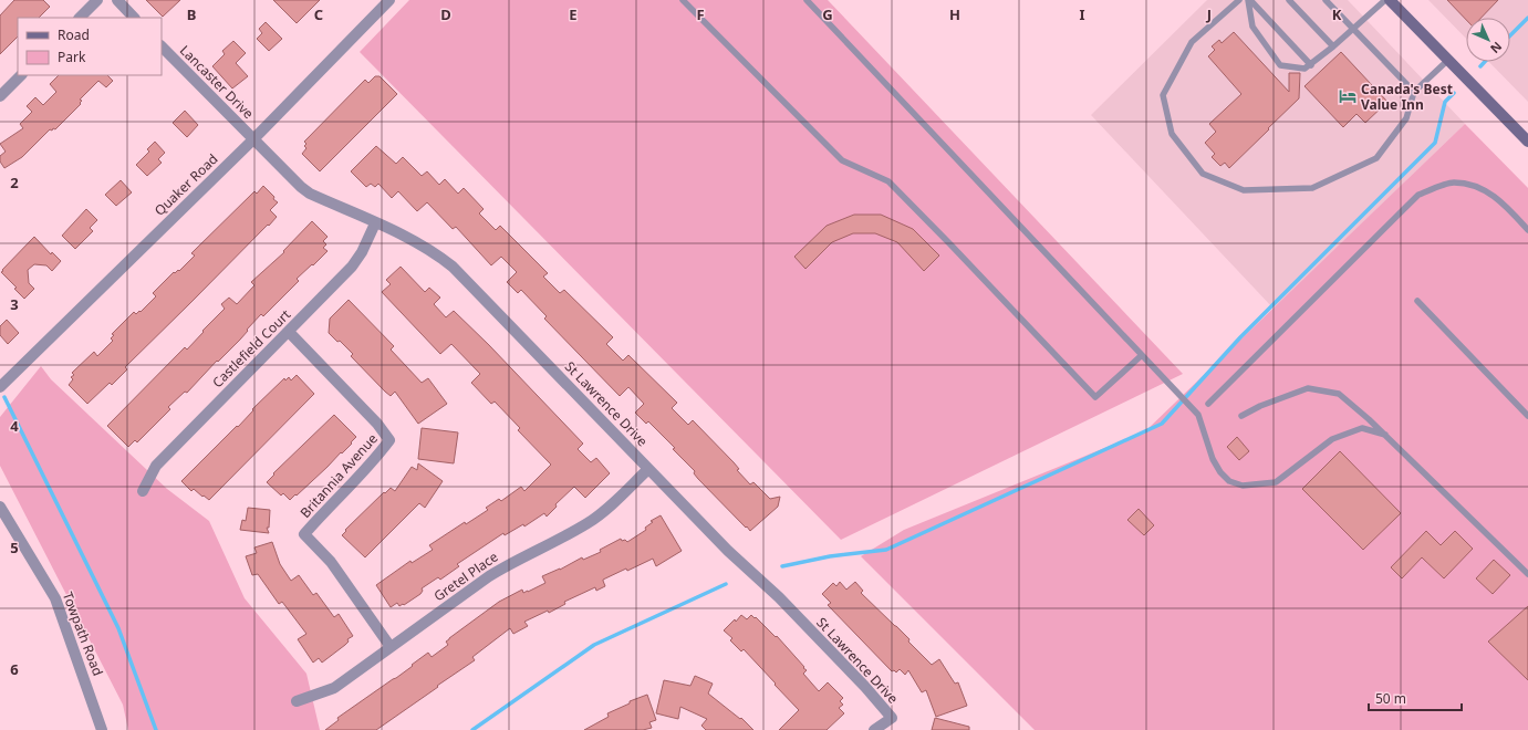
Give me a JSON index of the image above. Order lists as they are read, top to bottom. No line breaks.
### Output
{"streets":{"street":["Lancaster Drive","Quaker Road","Castlefield Court","St Lawrence Drive","Britannia Avenue","Gretel Place","Towpath Road"]},"crossings":[["Lancaster Drive","Quaker Road"],["Lancaster Drive","St Lawrence Drive"],["Quaker Road","St Lawrence Drive"],["Castlefield Court","St Lawrence Drive"],["Castlefield Court","Britannia Avenue"],["St Lawrence Drive","Gretel Place"],["Britannia Avenue","Gretel Place"]],"places":{"hotel":["Canada's Best Value Inn"]},"legend":["Road","Park"],"scale_bar":"50 m","north":"bottom right","grid":{"columns":["B","C","D","E","F","G","H","I","J","K"],"rows":["2","3","4","5","6"]}}
